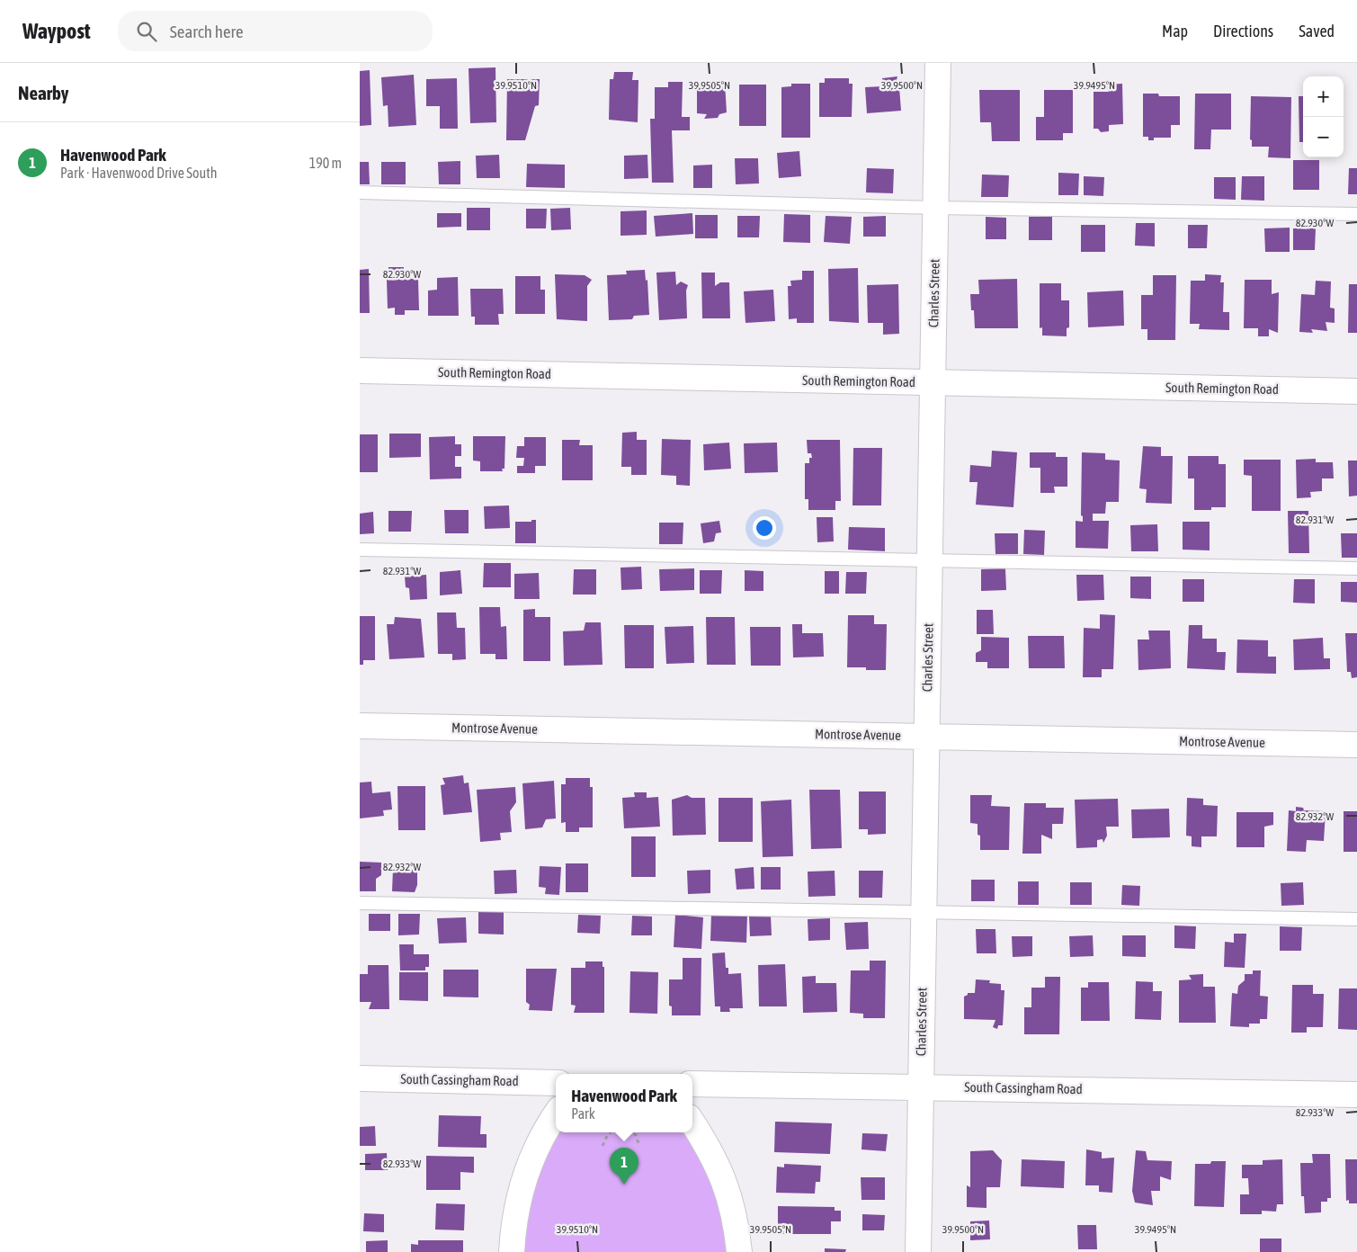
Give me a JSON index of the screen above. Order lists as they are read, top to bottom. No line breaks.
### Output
{"streets":{"street":["Charles Street","South Remington Road","Montrose Avenue","South Cassingham Road"]},"crossings":[["Charles Street","South Remington Road"],["Charles Street","Montrose Avenue"],["Charles Street","South Cassingham Road"]],"page":{"header":"Waypost","search":"Search here","nav":["Map","Directions","Saved"],"heading":"Nearby","map_buttons":["+","−"],"list":[{"mark":"1","name":"Havenwood Park","note":"Park · Havenwood Drive South","value":"190 m"}],"popup":["Havenwood Park","Park"],"pins":"1"},"coordinates":["39.9510°N","39.9505°N","39.9500°N","39.9495°N","82.930°W","82.931°W","82.932°W","82.933°W"]}
